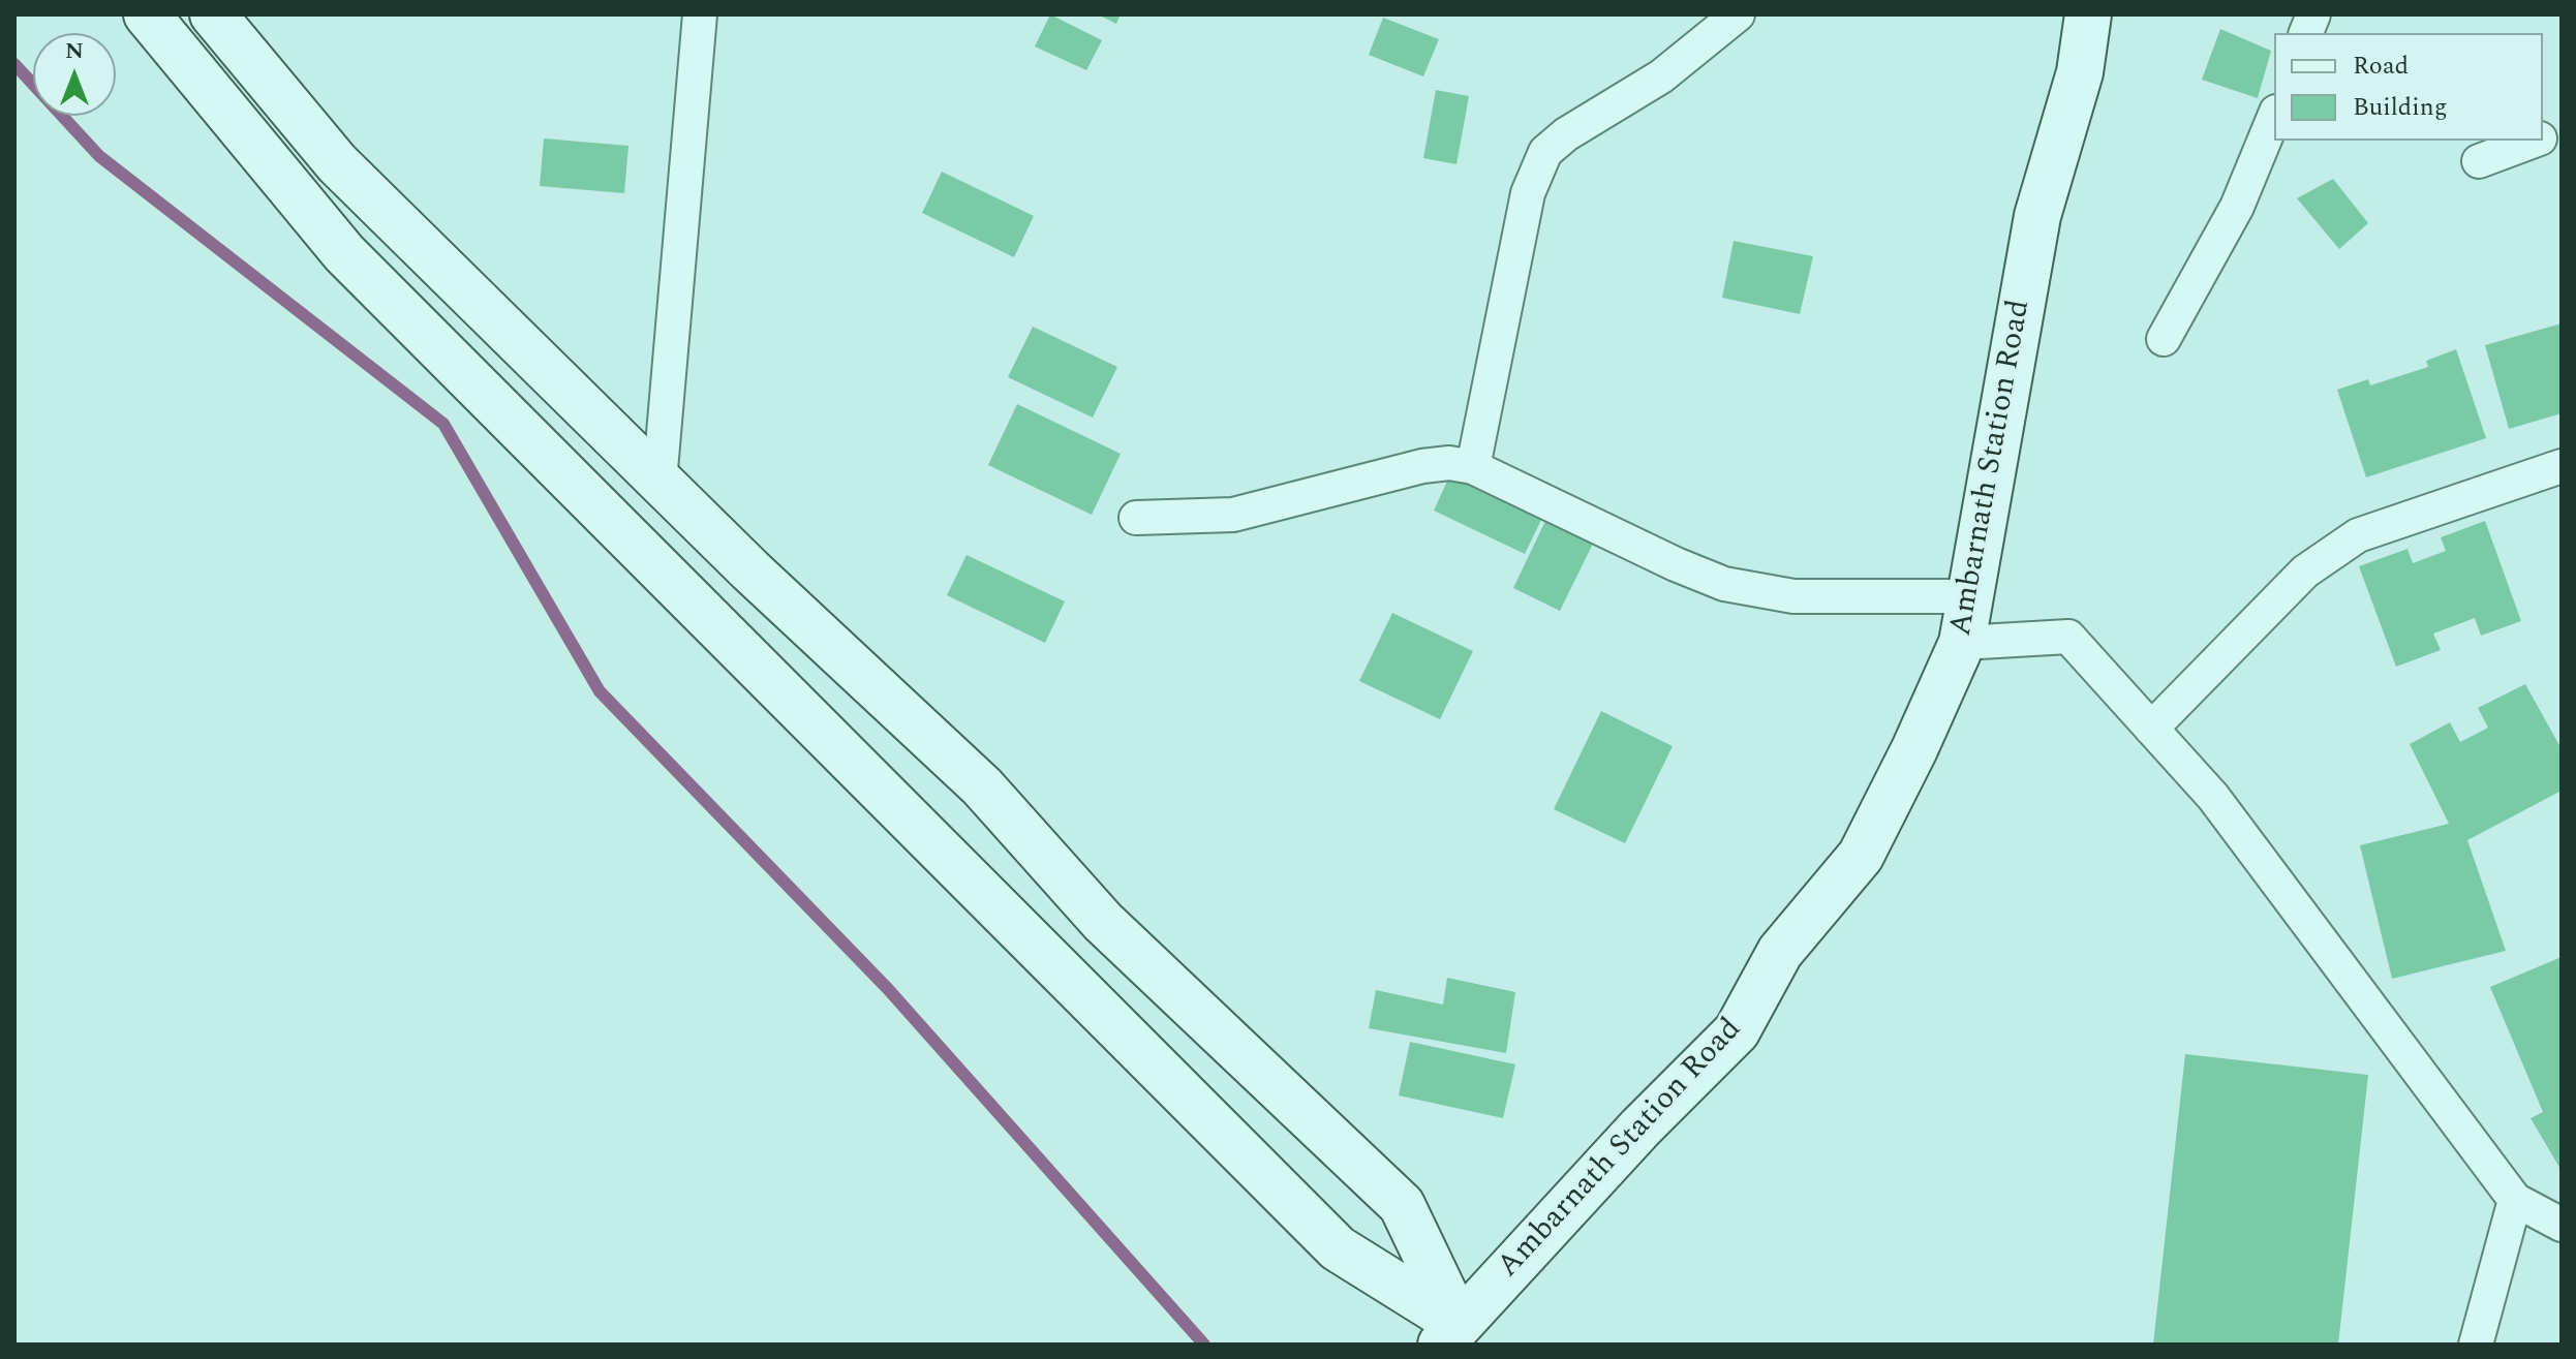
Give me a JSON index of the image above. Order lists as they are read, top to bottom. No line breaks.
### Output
{"streets":{"main road":["Ambarnath Station Road"]},"legend":["Road","Building"],"north":"top"}
